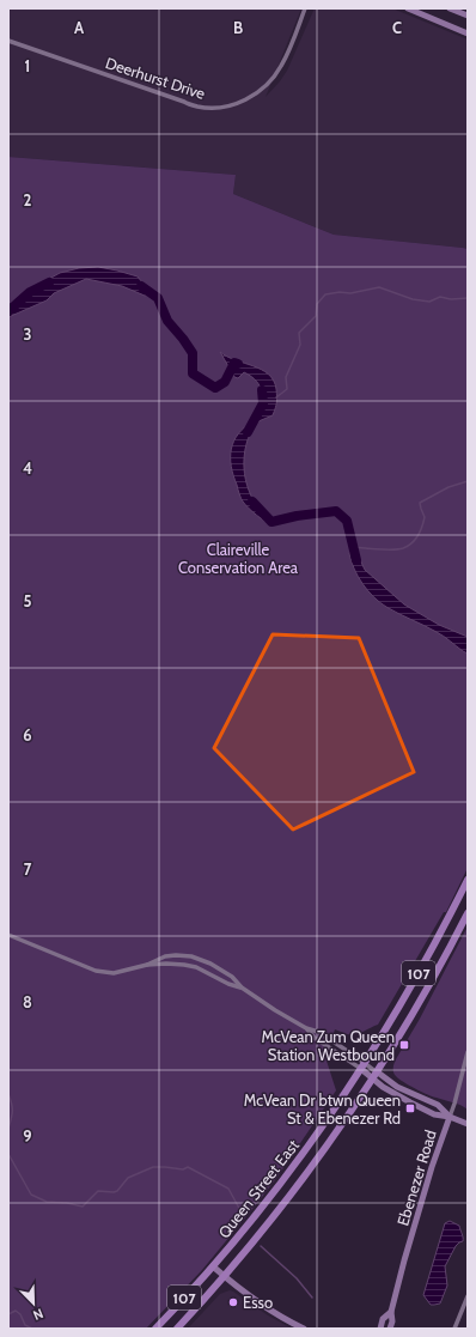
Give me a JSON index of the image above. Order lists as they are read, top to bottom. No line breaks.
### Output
{"streets":{"main road":["107","Ebenezer Road","Queen Street East"],"street":["Deerhurst Drive"]},"parks":["Claireville Conservation Area"],"places":{"transit":["McVean Zum Queen Station Westbound","McVean Dr btwn Queen St & Ebenezer Rd"],"other":["Esso"]},"north":"bottom right","grid":{"columns":["A","B","C"],"rows":["1","2","3","4","5","6","7","8","9"]}}
